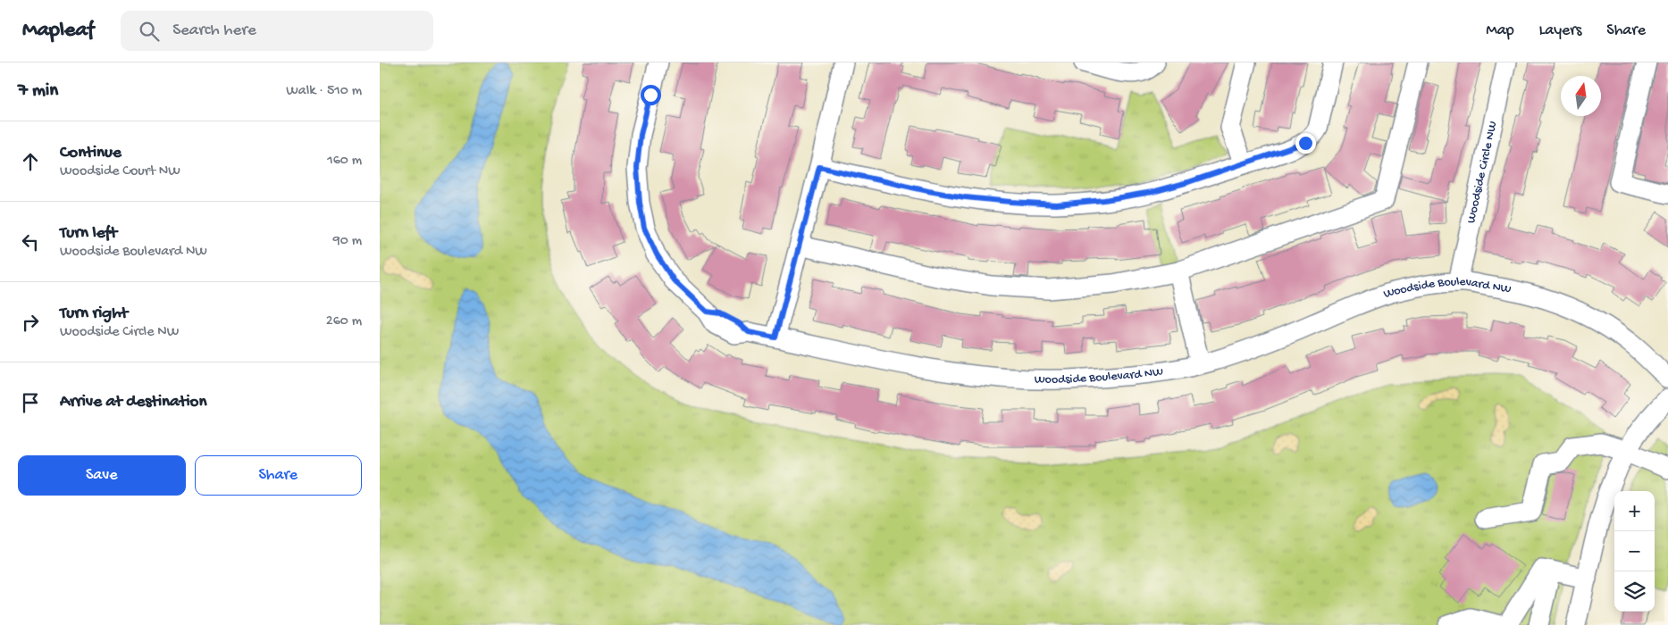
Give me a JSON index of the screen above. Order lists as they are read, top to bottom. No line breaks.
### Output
{"streets":{"street":["Woodside Circle NW","Woodside Boulevard NW"]},"crossings":[["Woodside Circle NW","Woodside Boulevard NW"]],"north":"top","page":{"header":"Mapleaf","search":"Search here","nav":["Map","Layers","Share"],"heading":["7 min","Walk · 510 m"],"list":[["Continue","Woodside Court NW","160 m"],["Turn left","Woodside Boulevard NW","90 m"],["Turn right","Woodside Circle NW","260 m"],"Arrive at destination"],"buttons":["Save","Share"],"map_buttons":["+","−"]}}
